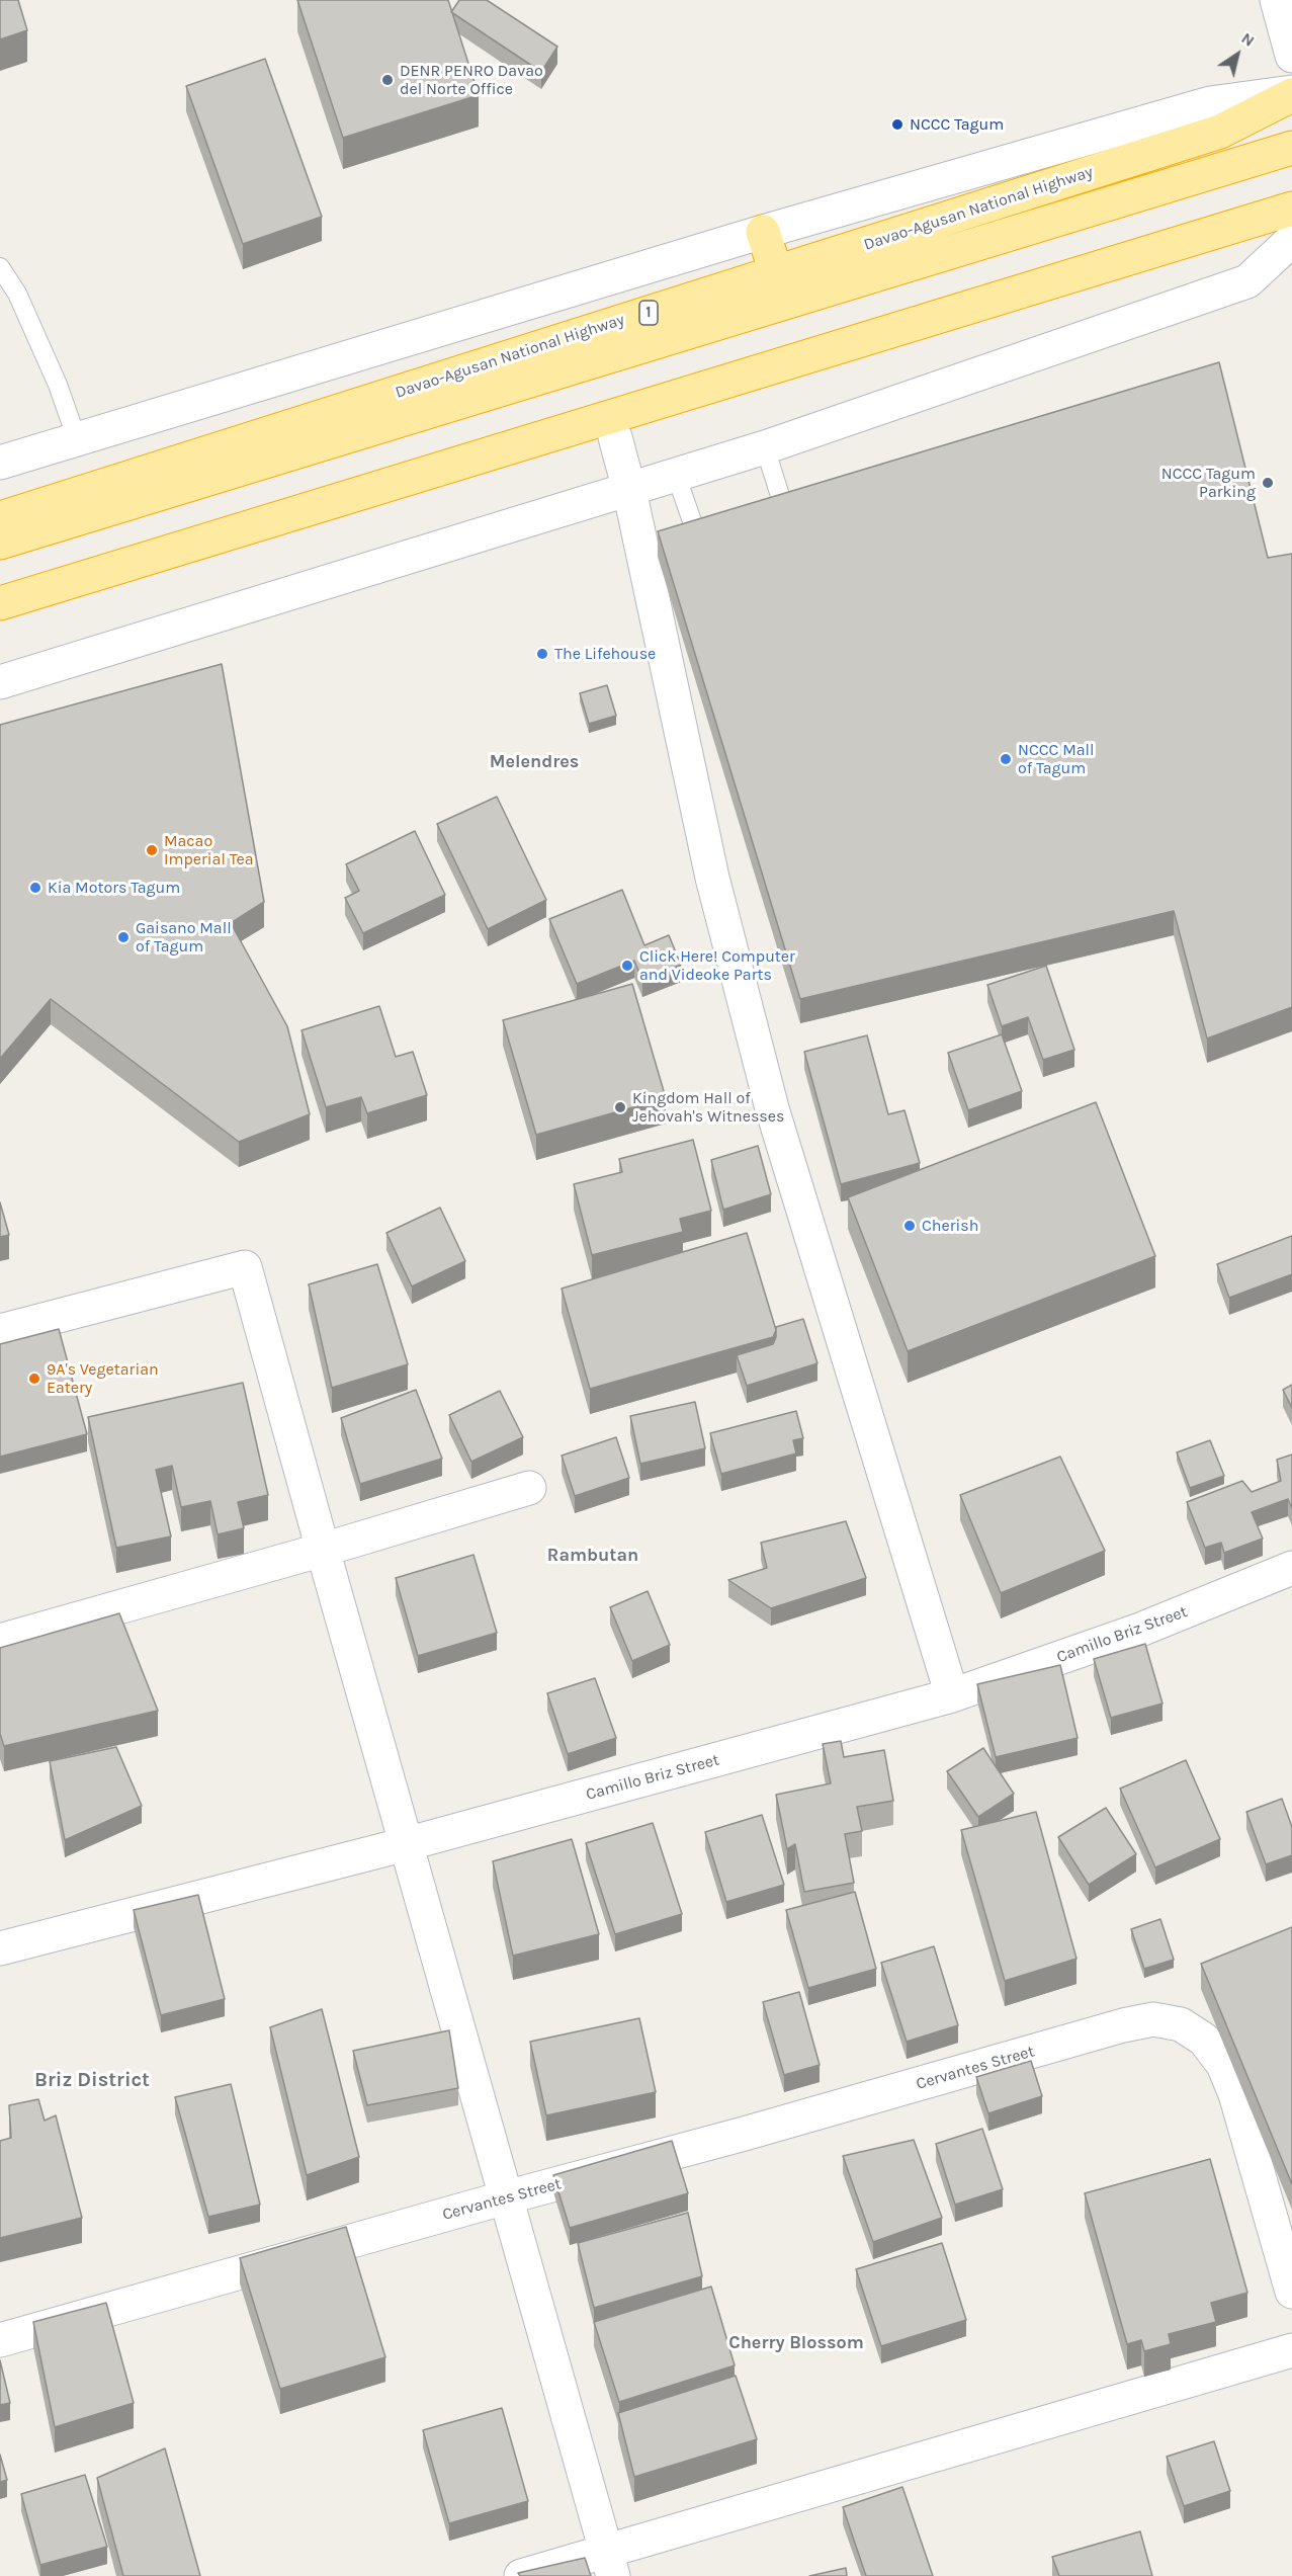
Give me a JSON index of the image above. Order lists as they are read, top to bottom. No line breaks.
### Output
{"streets":{"highway":["Davao-Agusan National Highway","1"],"street":["Camillo Briz Street","Cervantes Street"]},"districts":["Melendres","Rambutan","Briz District","Cherry Blossom"],"places":["DENR PENRO Davao del Norte Office","NCCC Tagum","NCCC Tagum Parking","The Lifehouse","NCCC Mall of Tagum","Macao Imperial Tea","Kia Motors Tagum","Gaisano Mall of Tagum","Click Here! Computer and Videoke Parts","Kingdom Hall of Jehovah's Witnesses","Cherish","9A's Vegetarian Eatery"],"north":"top right"}
